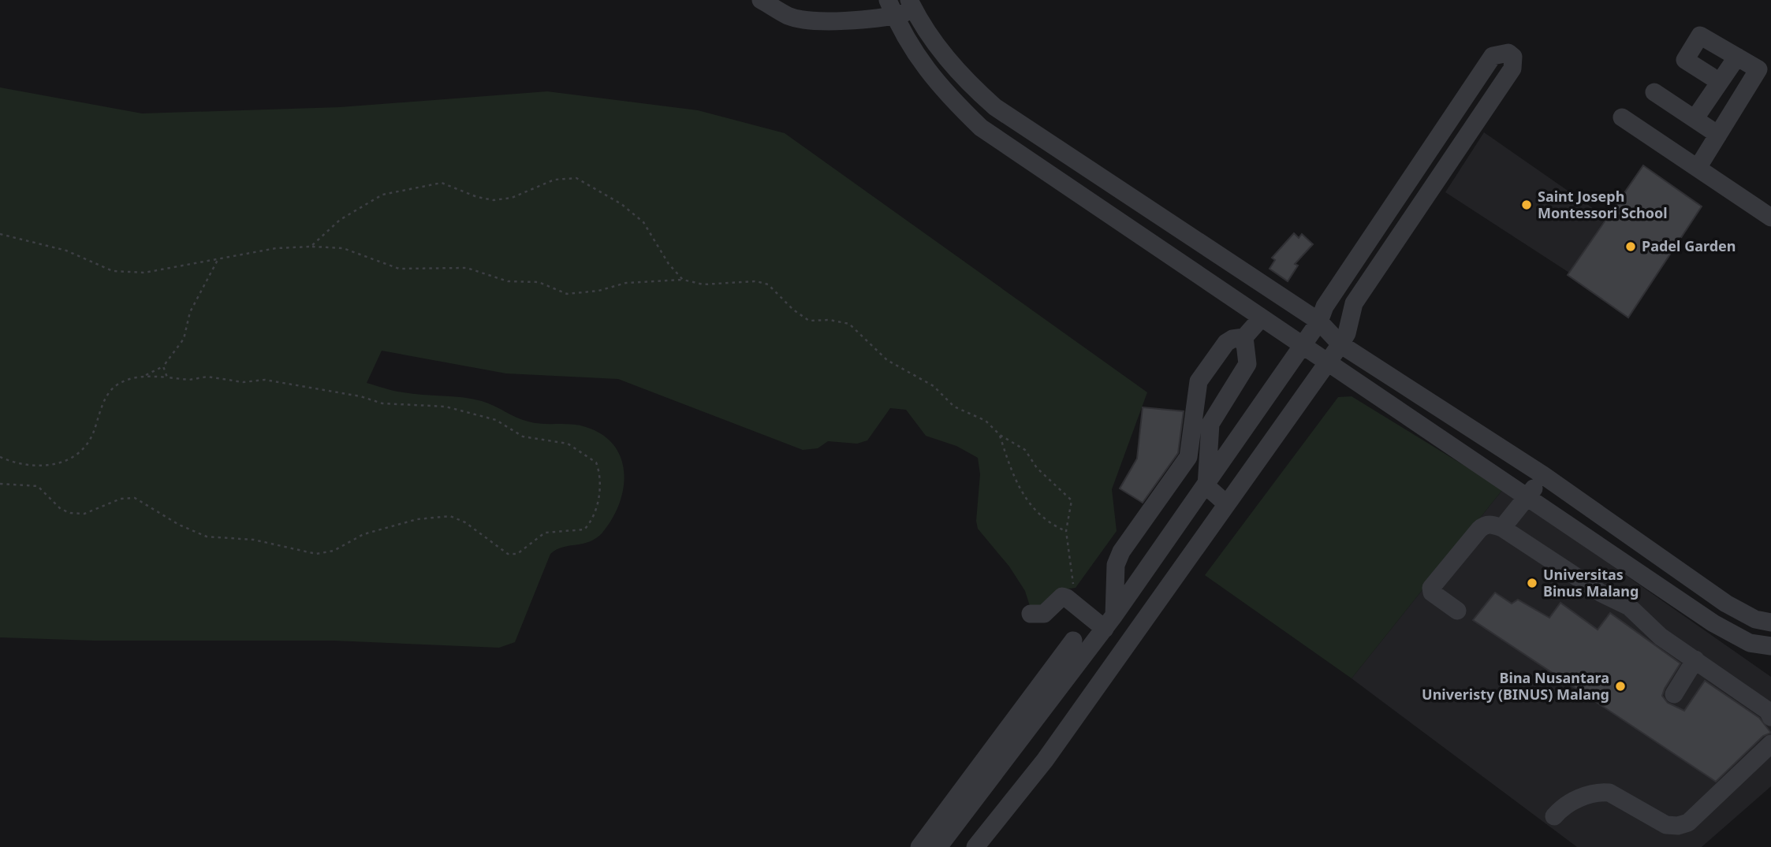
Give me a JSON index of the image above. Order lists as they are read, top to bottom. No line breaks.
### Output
{"places":["Saint Joseph Montessori School","Padel Garden","Universitas Binus Malang","Bina Nusantara Univeristy (BINUS) Malang"]}
